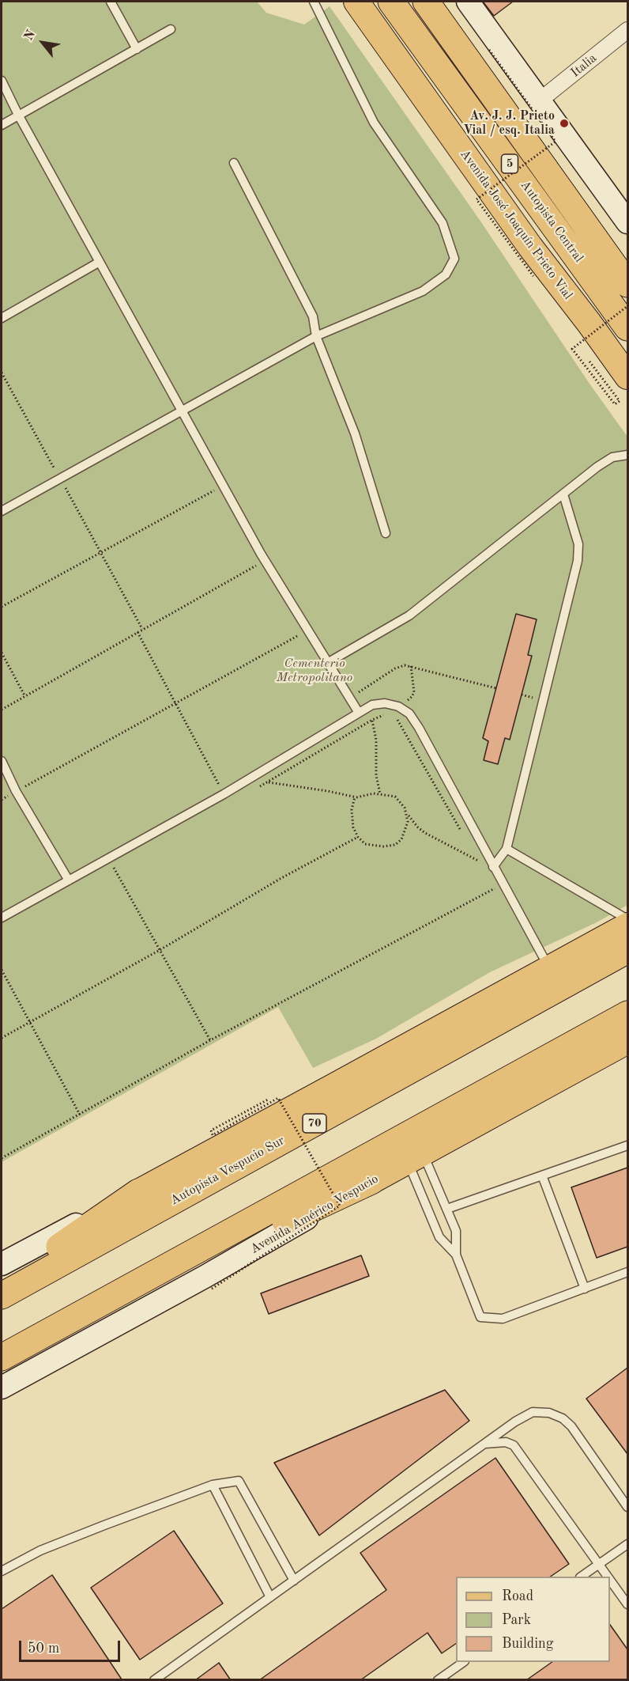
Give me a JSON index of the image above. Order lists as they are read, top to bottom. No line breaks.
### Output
{"streets":{"highway":["5","Autopista Central","70","Autopista Vespucio Sur"],"main road":["Avenida José Joaquín Prieto Vial","Avenida Américo Vespucio"],"street":["Italia"]},"parks":["Cementerio Metropolitano"],"places":["Av. J. J. Prieto Vial / esq. Italia"],"legend":["Road","Park","Building"],"scale_bar":"50 m","north":"top left"}
